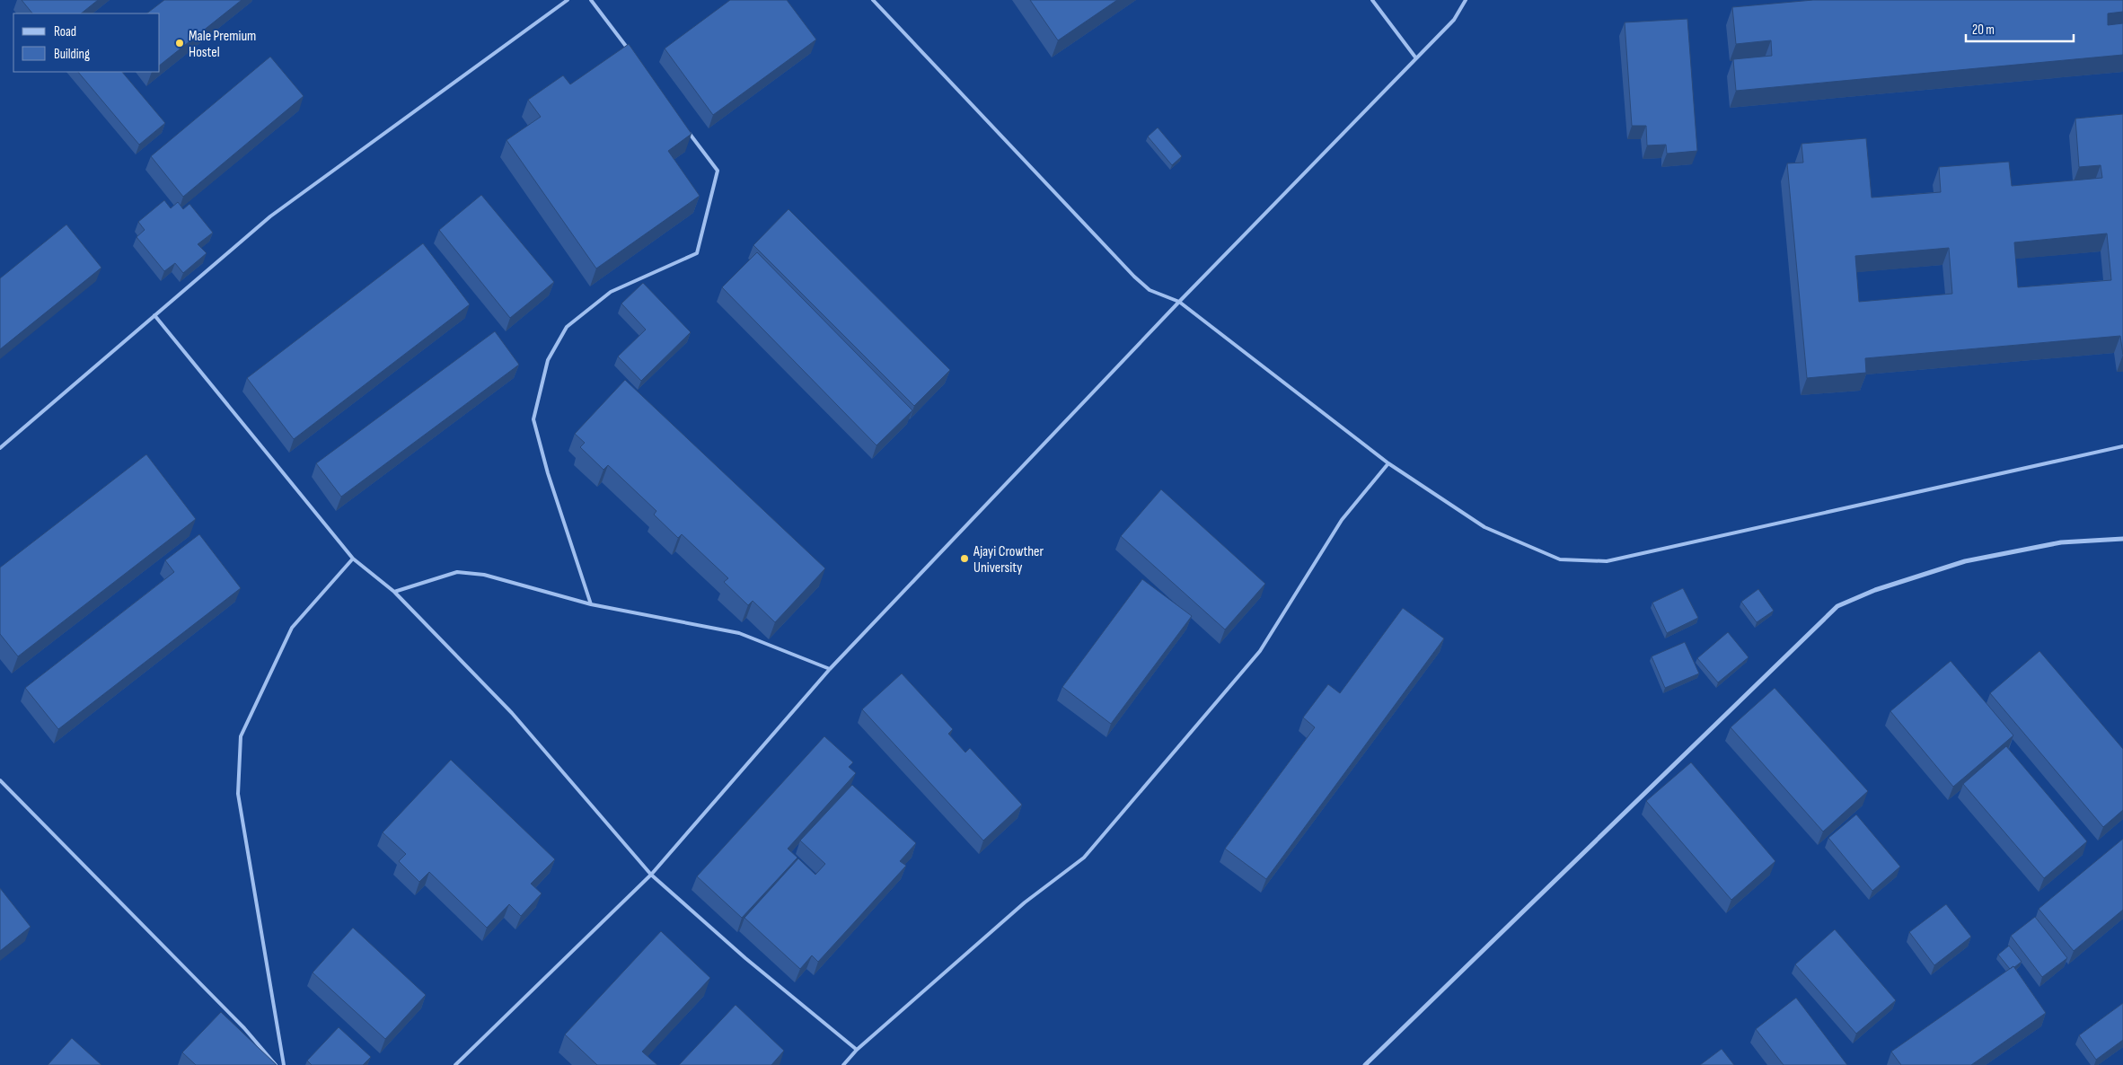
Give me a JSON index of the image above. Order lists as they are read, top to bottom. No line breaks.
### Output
{"places":["Male Premium Hostel","Ajayi Crowther University"],"legend":["Road","Building"],"scale_bar":"20 m"}
